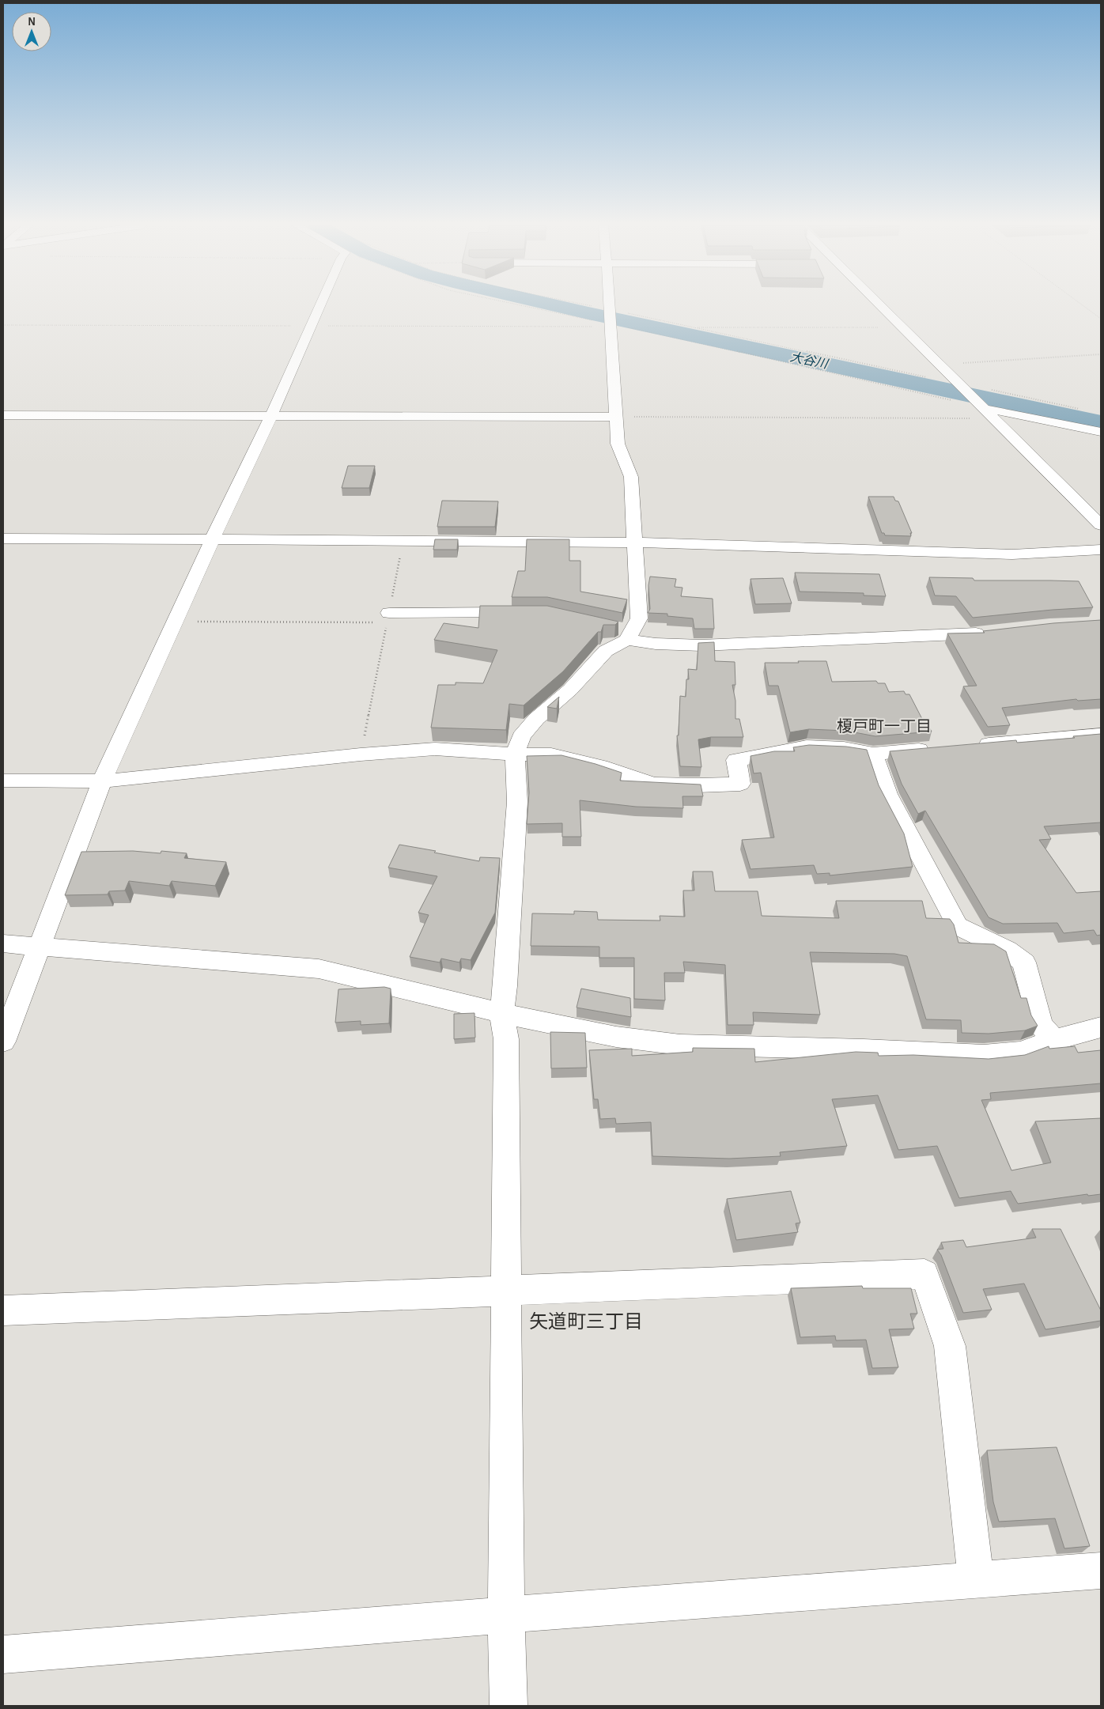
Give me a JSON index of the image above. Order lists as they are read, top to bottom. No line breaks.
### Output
{"districts":["榎戸町一丁目","矢道町三丁目"],"water":["大谷川"],"north":"top"}
